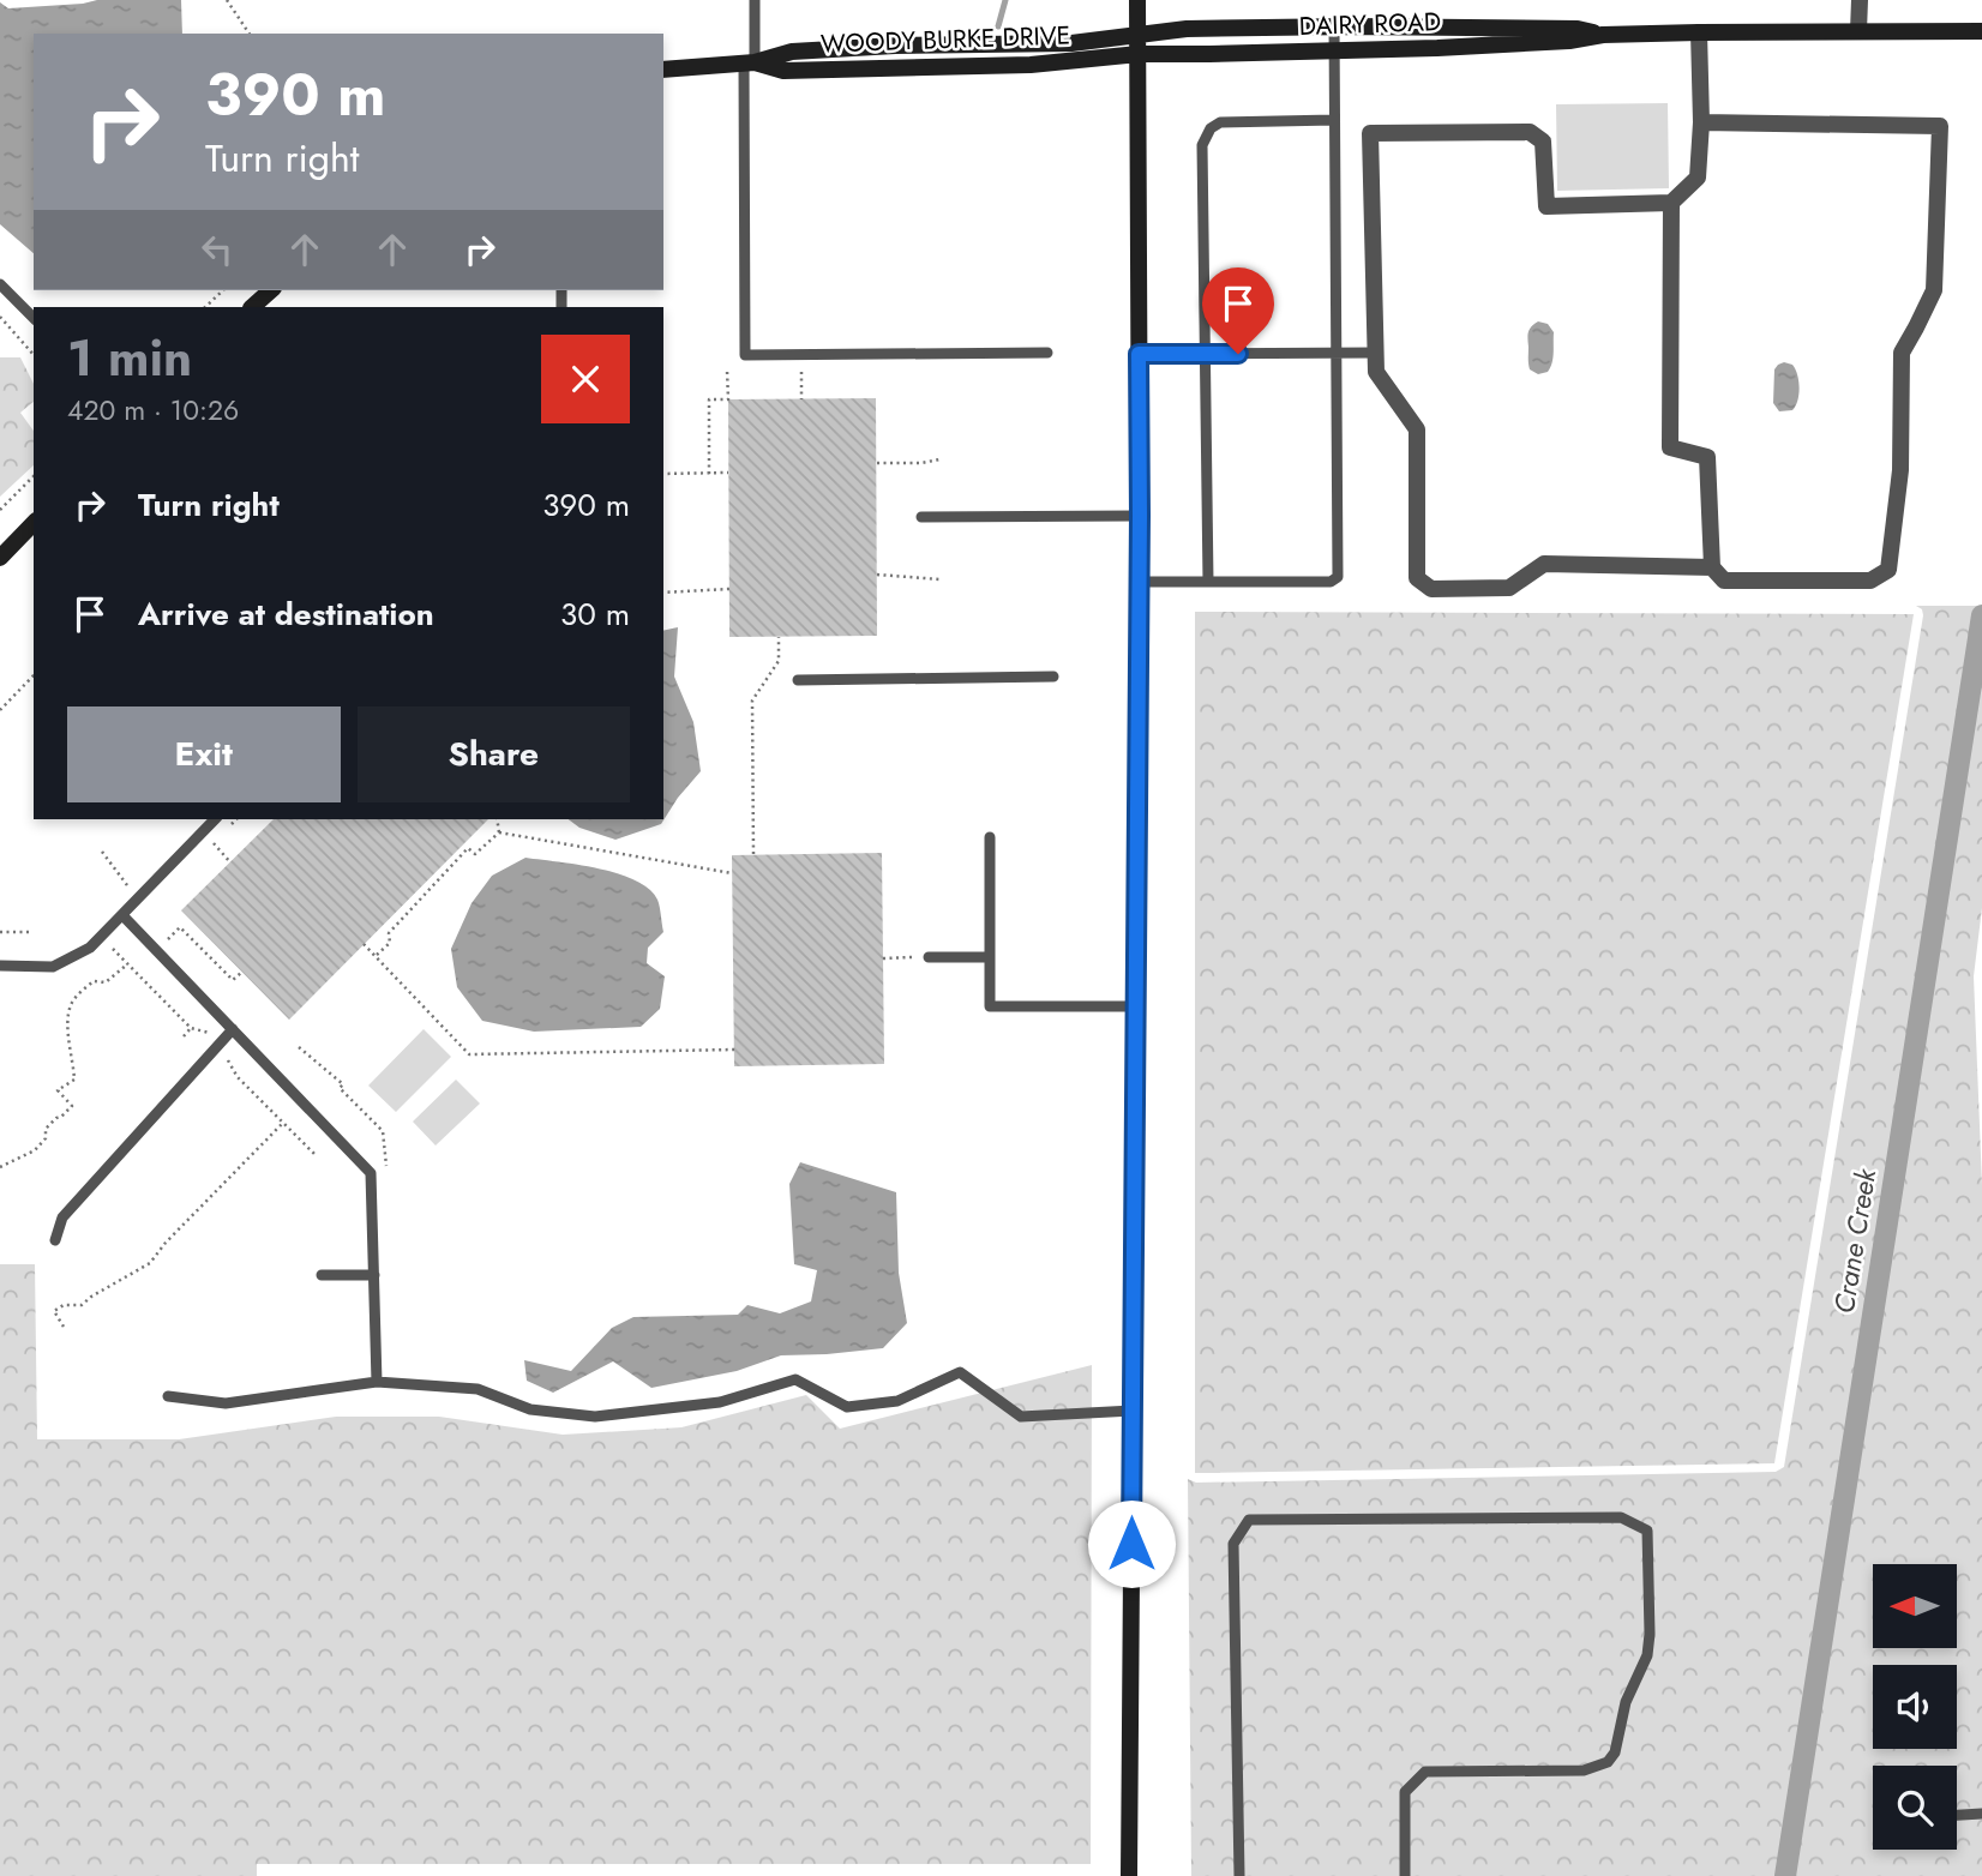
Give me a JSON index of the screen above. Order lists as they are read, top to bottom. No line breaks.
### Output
{"streets":{"street":["DAIRY ROAD","WOODY BURKE DRIVE"]},"crossings":[["DAIRY ROAD","WOODY BURKE DRIVE"]],"water":["Crane Creek"],"north":"left","page":{"turn":["390 m","Turn right"],"heading":["1 min","420 m · 10:26"],"list":[{"name":"Turn right","value":"390 m"},{"name":"Arrive at destination","value":"30 m"}],"buttons":["Exit","Share"]}}
